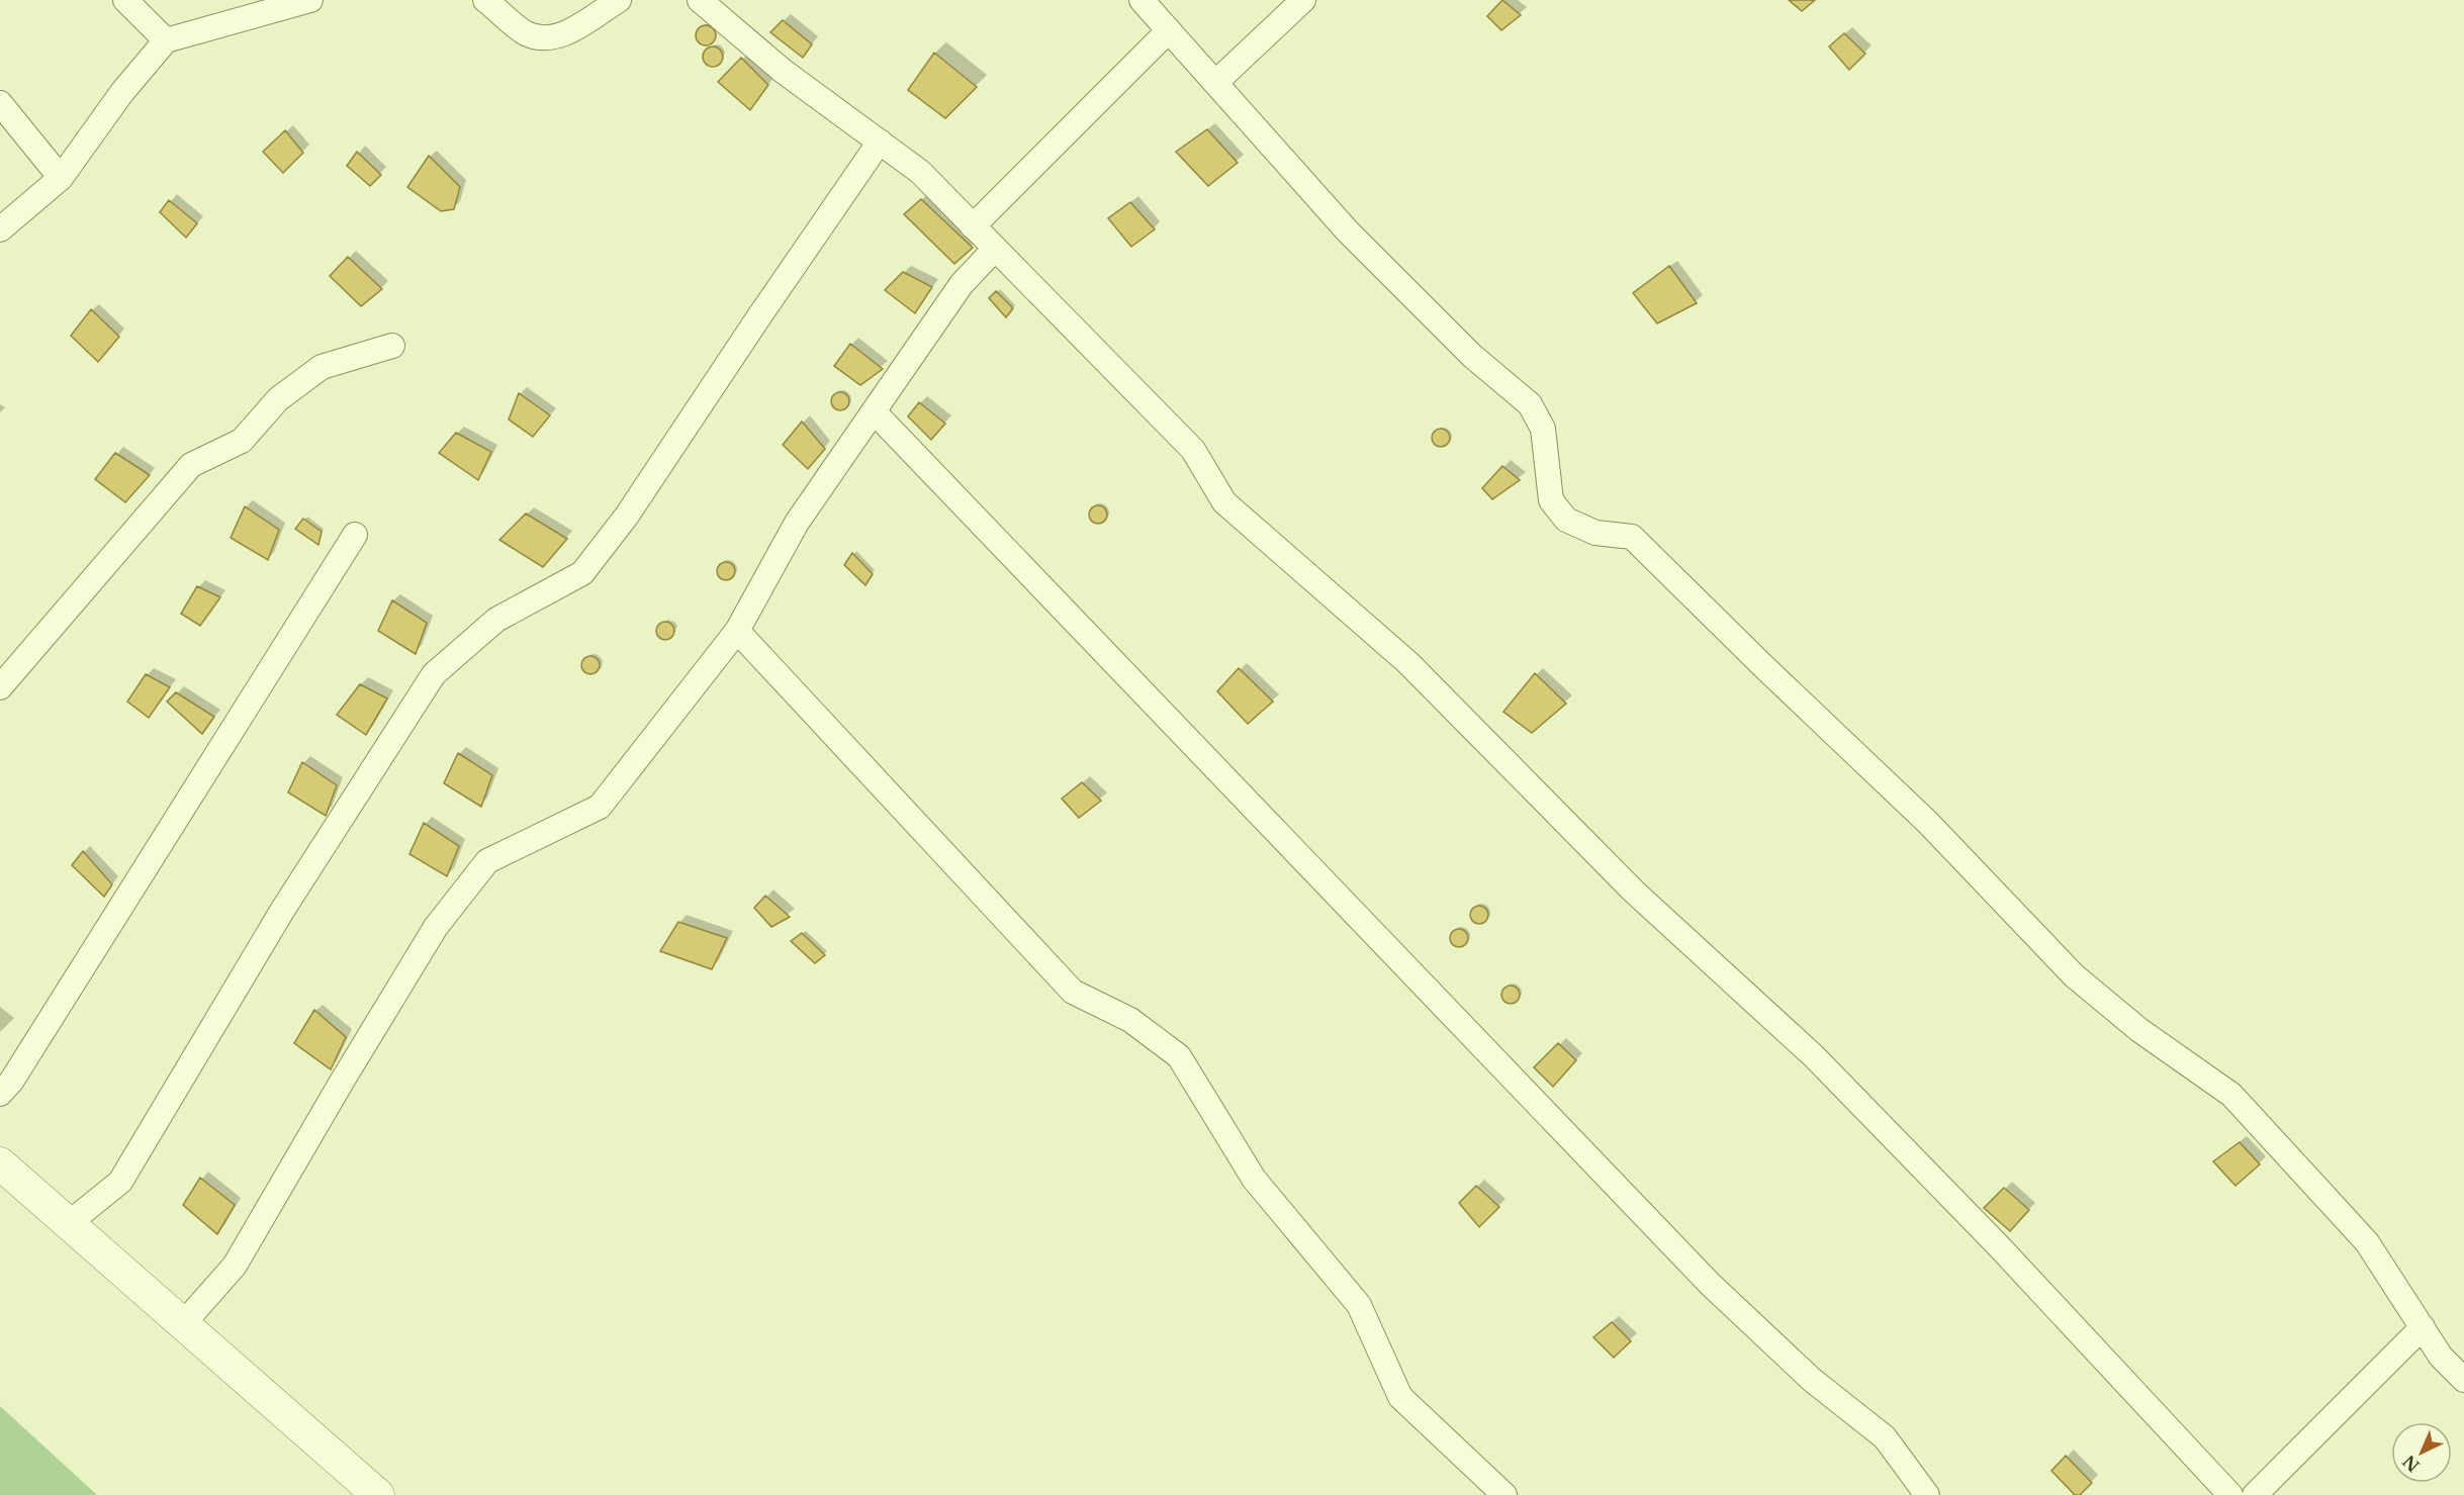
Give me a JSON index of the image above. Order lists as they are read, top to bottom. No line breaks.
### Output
{"north":"bottom left"}
